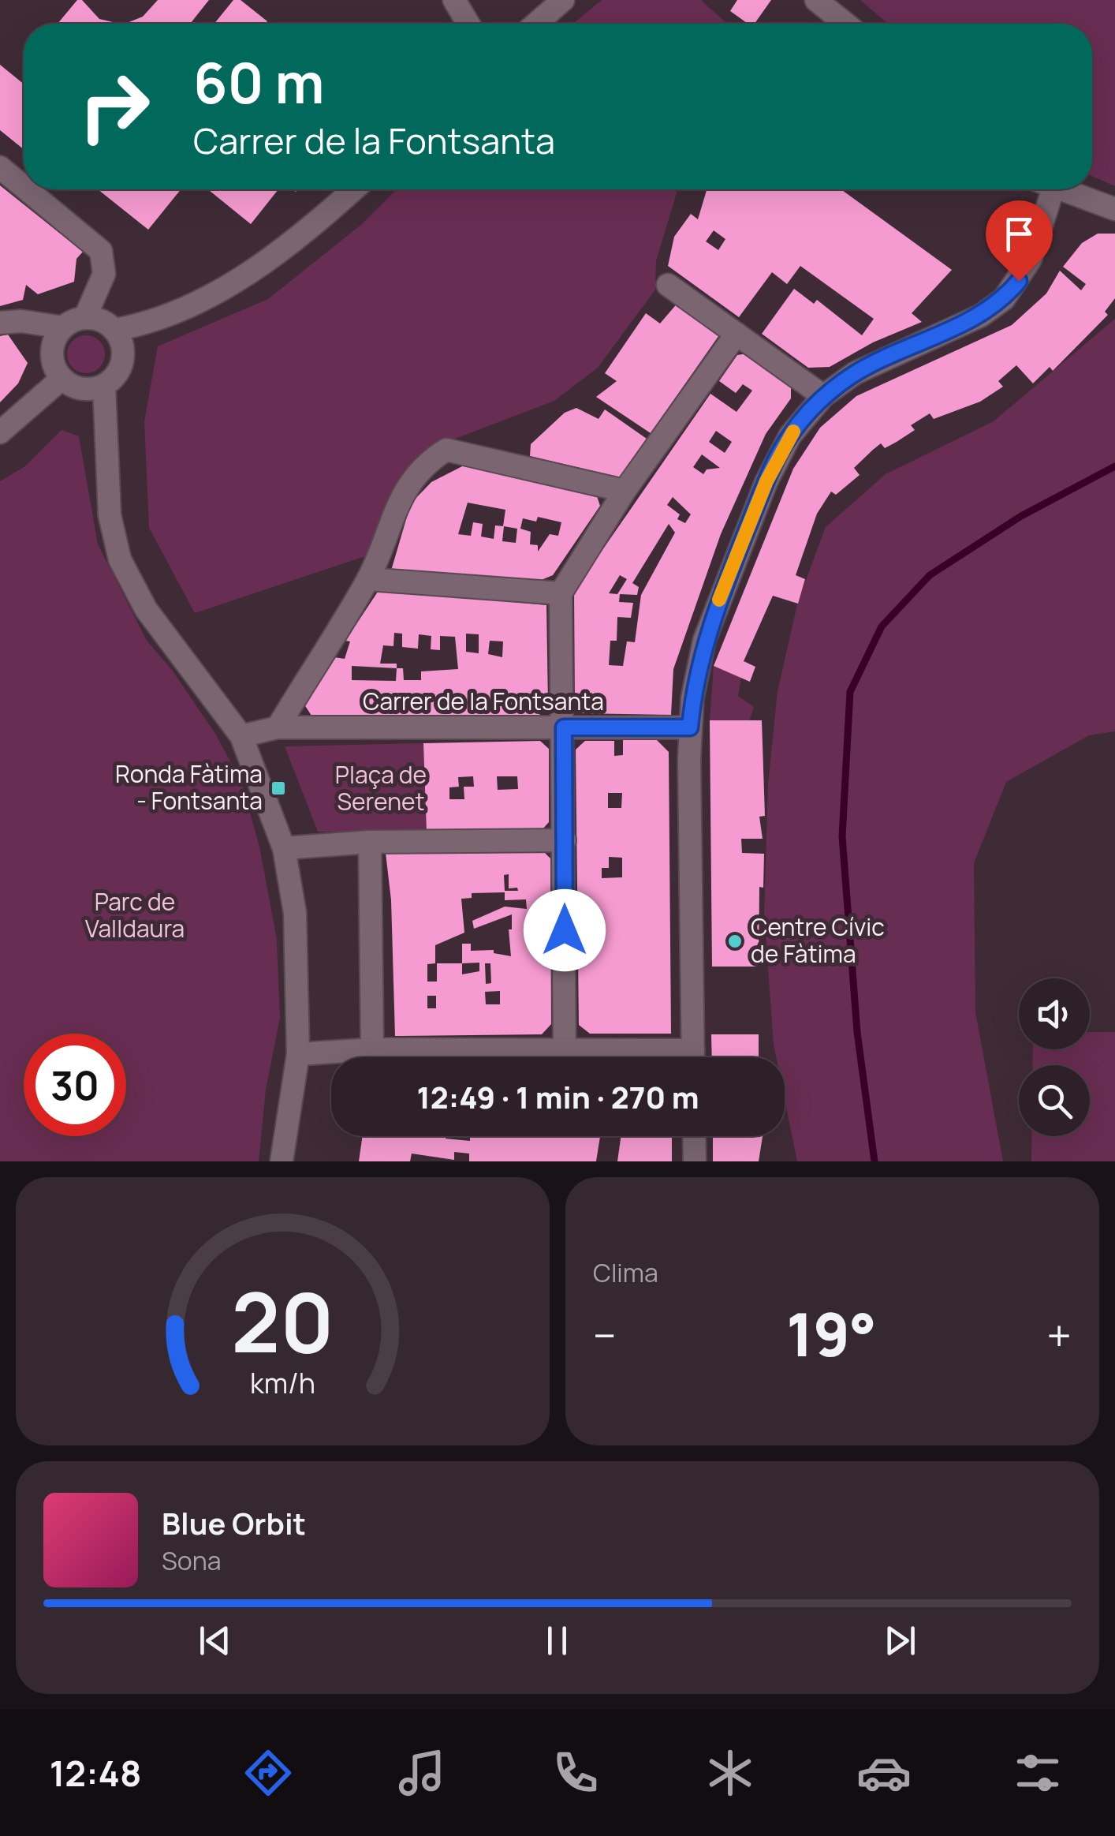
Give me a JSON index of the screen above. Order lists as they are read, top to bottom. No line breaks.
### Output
{"streets":{"street":["Carrer de la Fontsanta"]},"parks":["Plaça de Serenet","Parc de Valldaura"],"places":{"transit":["Ronda Fàtima - Fontsanta"],"other":["Centre Cívic de Fàtima"]},"page":{"turn":["60 m","Carrer de la Fontsanta"],"limit":"30","trip":"12:49 · 1 min · 270 m","tile":"Clima","heat":["−","19°","+"],"song":["Blue Orbit","Sona"],"tabs":"12:48","gauge":["20","km/h"]}}
